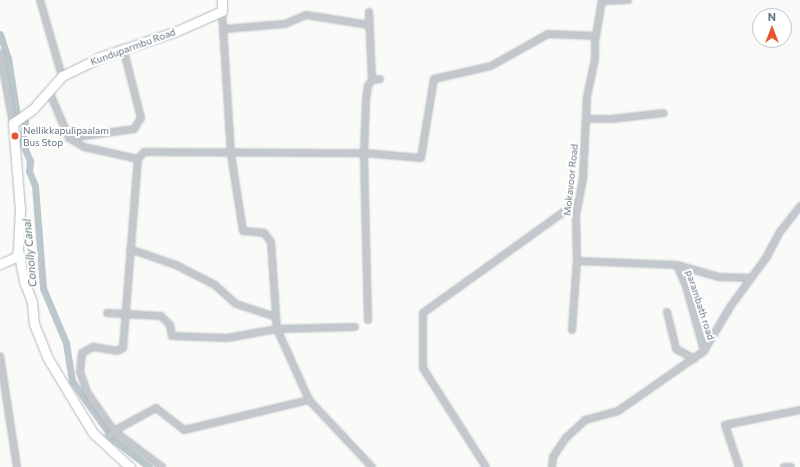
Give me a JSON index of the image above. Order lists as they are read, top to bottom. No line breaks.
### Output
{"streets":{"main road":["Kunduparmbu Road"],"street":["Mokavoor Road","parambath road"]},"water":["Conolly Canal"],"places":["Nellikkapulipaalam Bus Stop"],"north":"top"}
